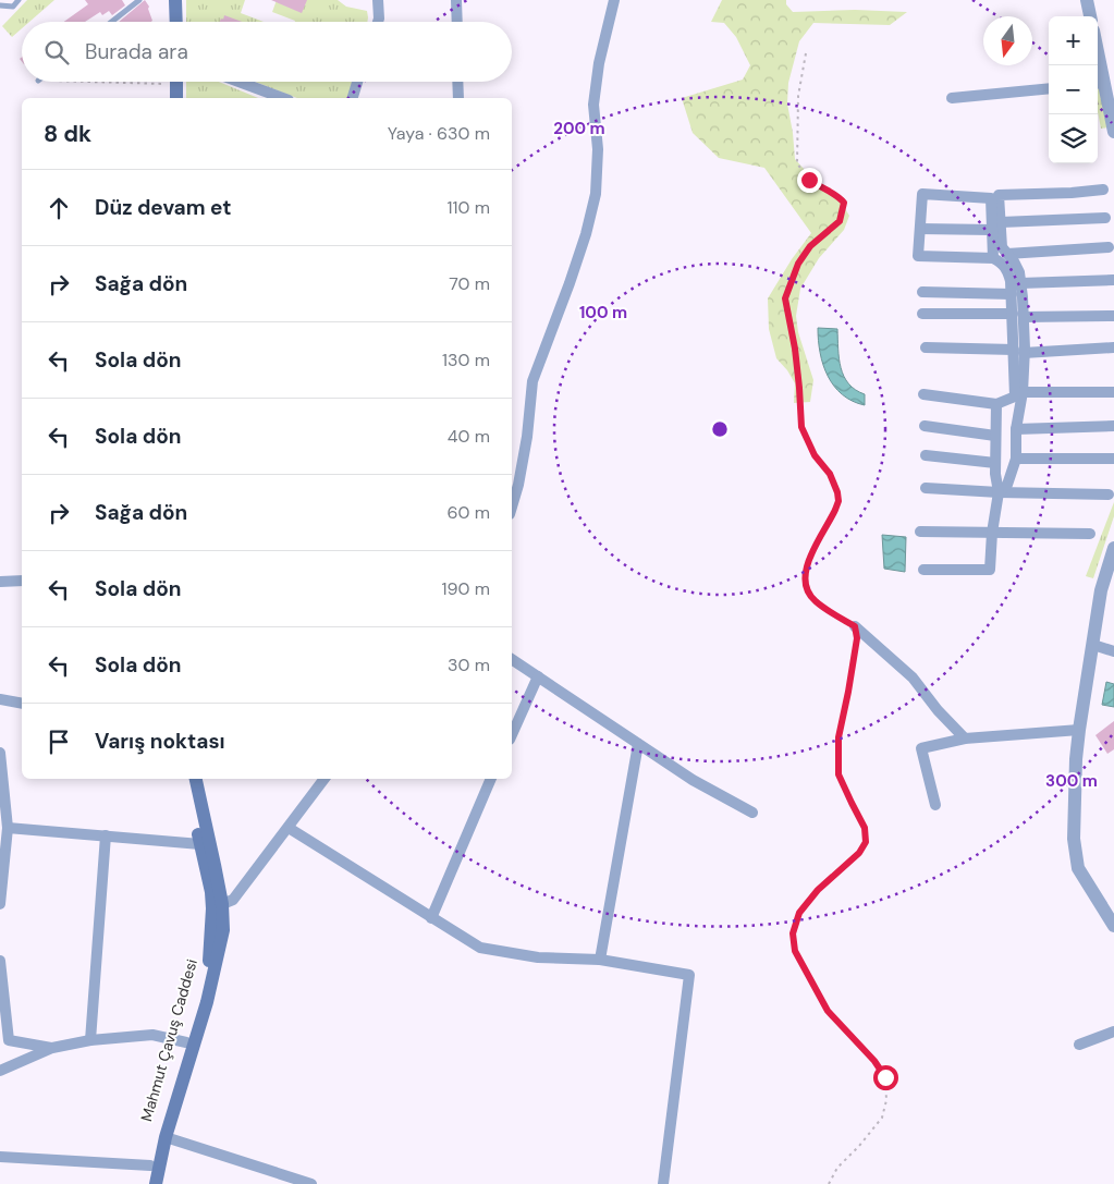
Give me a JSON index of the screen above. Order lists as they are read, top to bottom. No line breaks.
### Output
{"streets":{"main road":["Mahmut Çavuş Caddesi"]},"north":"bottom","page":{"map_buttons":["+","−"],"search":"Burada ara","heading":["8 dk","Yaya · 630 m"],"list":[["Düz devam et","110 m"],["Sağa dön","70 m"],["Sola dön","130 m"],["Sola dön","40 m"],["Sağa dön","60 m"],["Sola dön","190 m"],["Sola dön","30 m"],"Varış noktası"]},"rings":["200 m","100 m","300 m"]}
